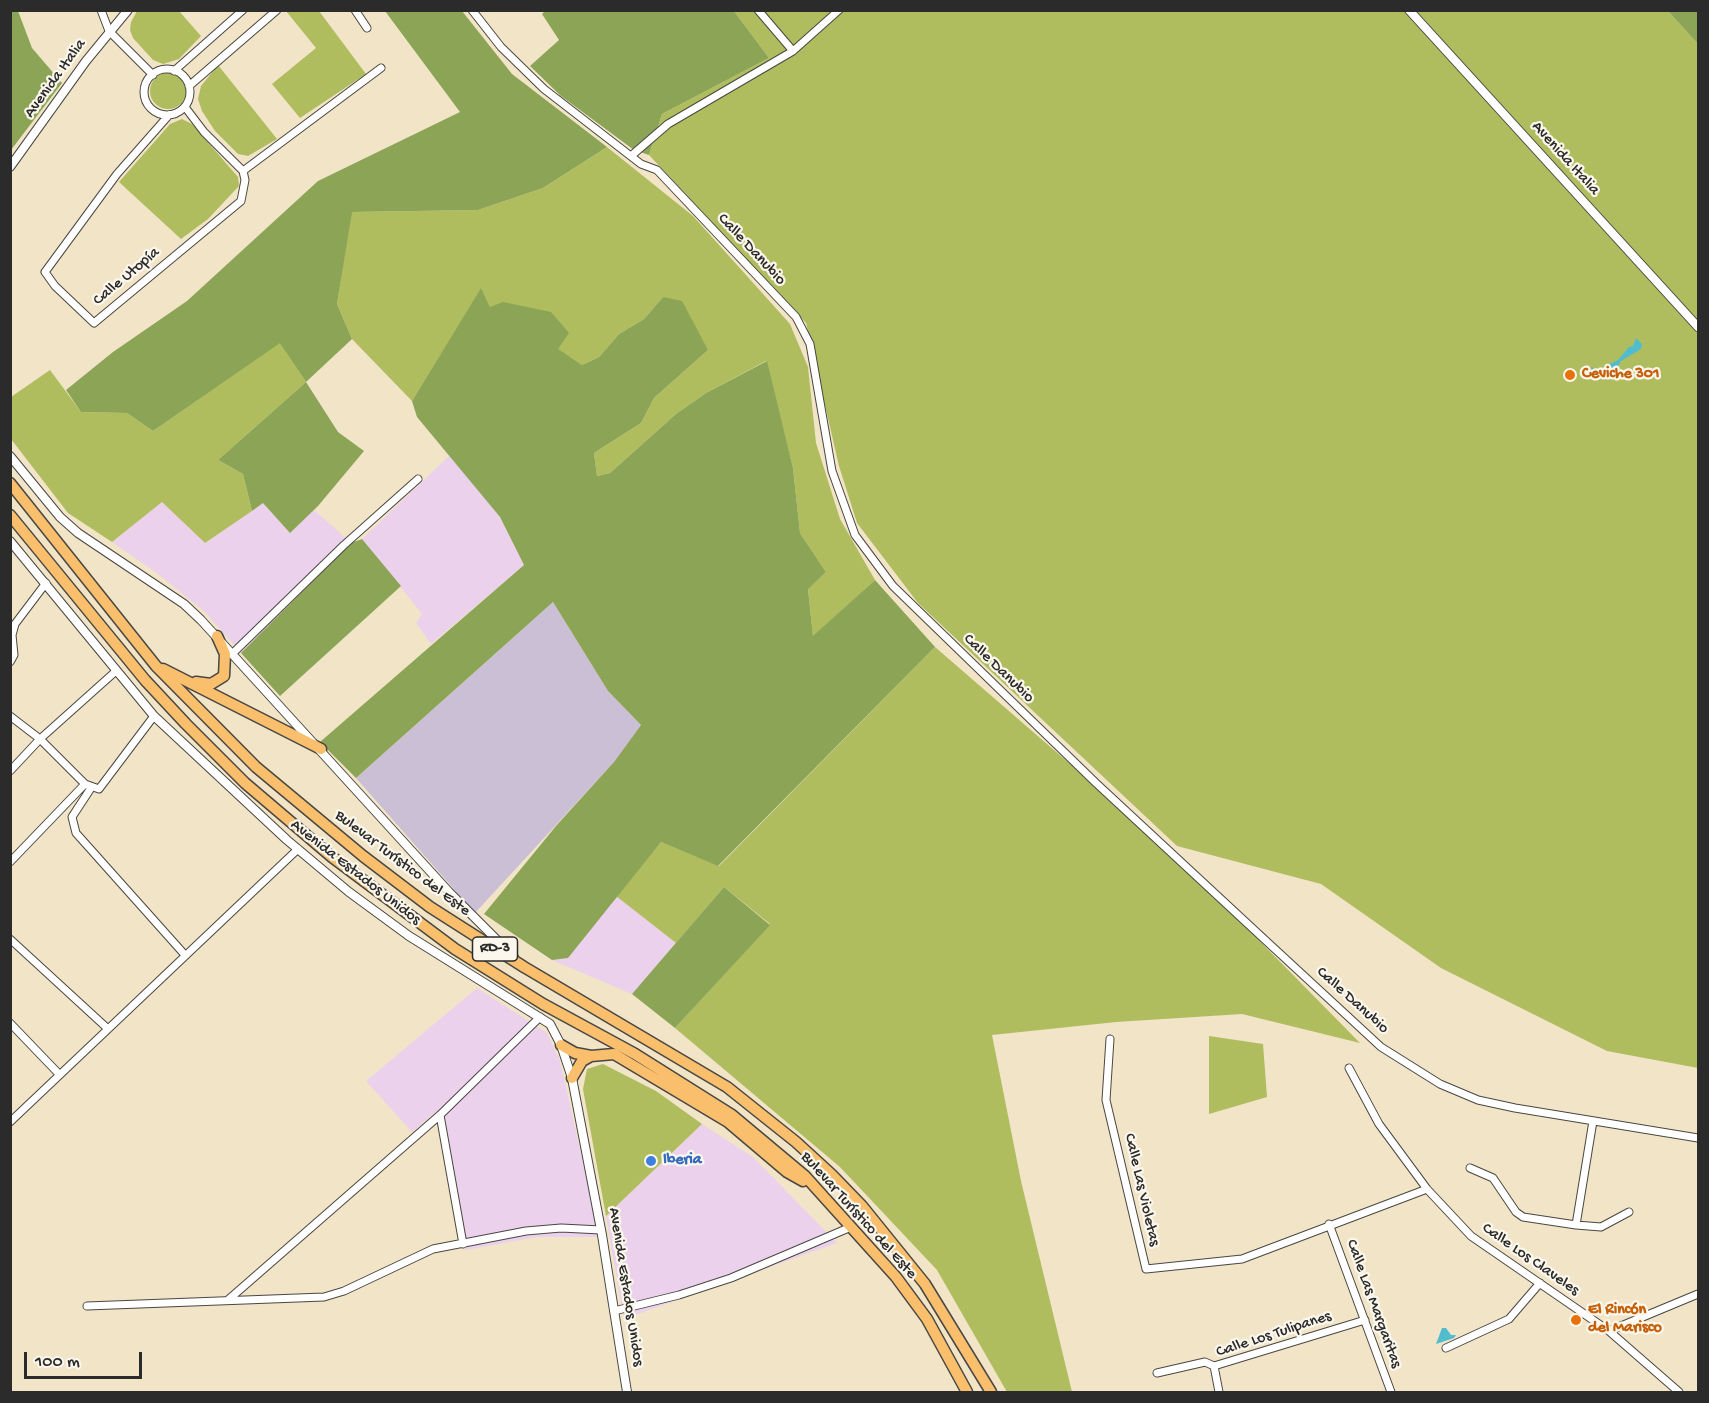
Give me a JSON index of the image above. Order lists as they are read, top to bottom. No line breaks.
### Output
{"streets":{"highway":["Bulevar Turístico del Este","RD-3"],"street":["Avenida Italia","Calle Danubio","Calle Utopía","Avenida Estados Unidos","Calle Las Violetas","Calle Los Claveles","Calle Las Margaritas","Calle Los Tulipanes"]},"crossings":[["Calle Las Violetas","Calle Los Claveles"],["Calle Las Violetas","Calle Las Margaritas"],["Calle Las Margaritas","Calle Los Tulipanes"]],"places":["Ceviche 301","Iberia","El Rincón del Marisco"],"scale_bar":"100 m"}
